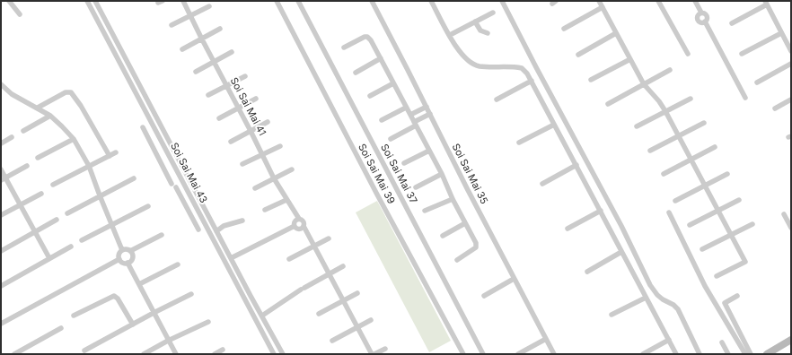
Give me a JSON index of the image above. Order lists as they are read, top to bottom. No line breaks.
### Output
{"streets":{"street":["Soi Sai Mai 41","Soi Sai Mai 43","Soi Sai Mai 39","Soi Sai Mai 37","Soi Sai Mai 35"]}}
